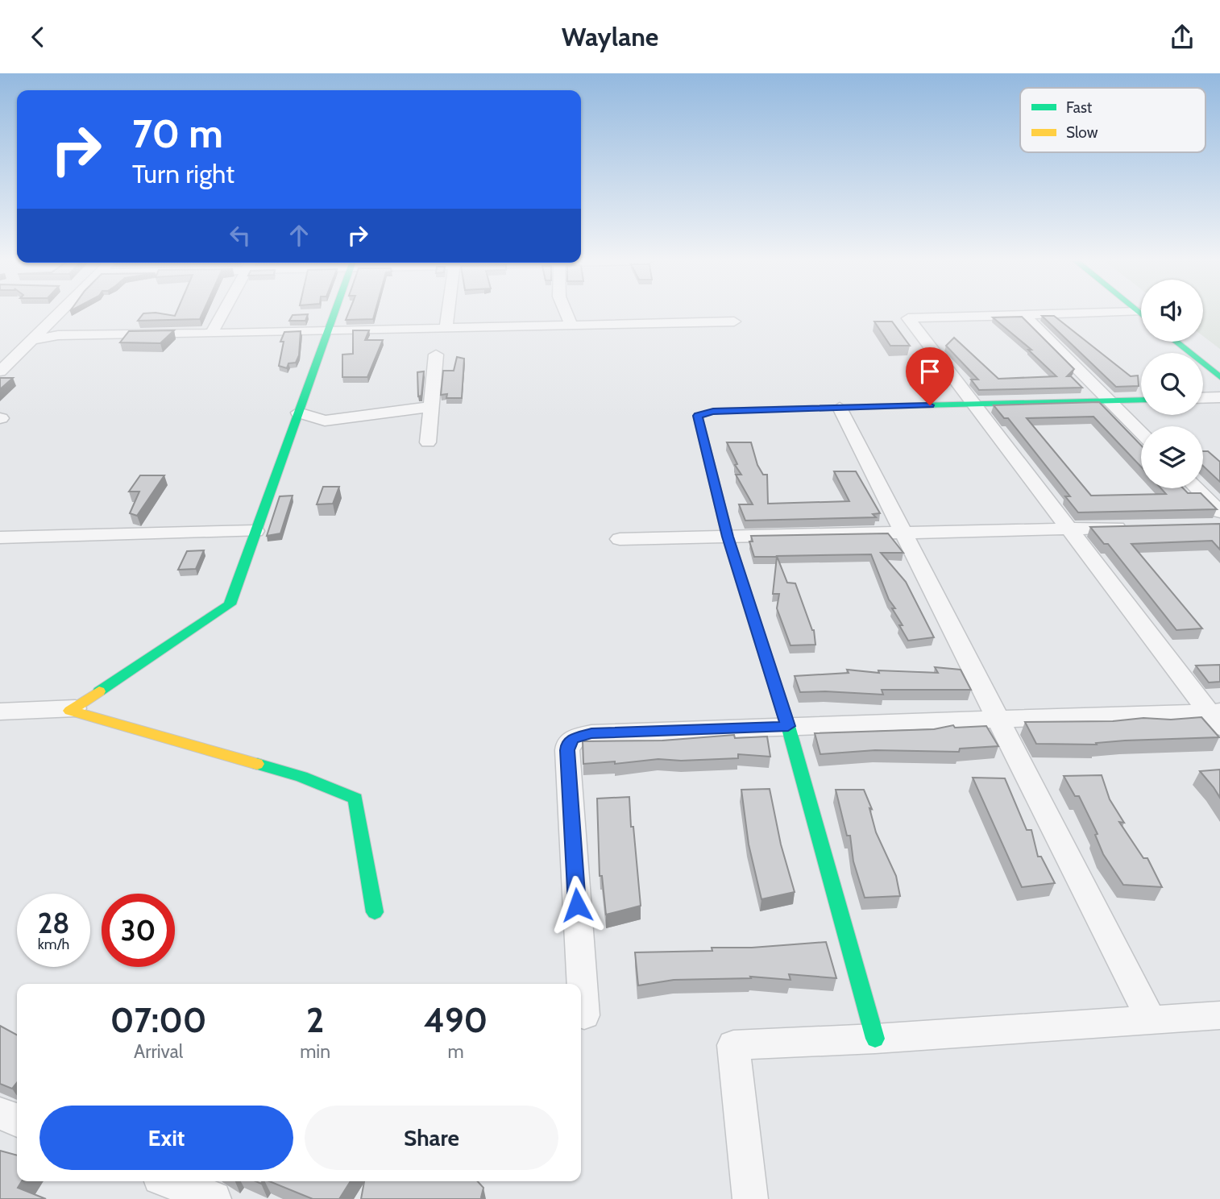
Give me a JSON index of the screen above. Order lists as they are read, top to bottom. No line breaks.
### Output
{"legend":["Fast","Slow"],"page":{"header":"Waylane","turn":["70 m","Turn right"],"speed":"28 km/h","limit":"30","eta":["07:00","Arrival","2","min","490","m"],"buttons":["Exit","Share"]}}
